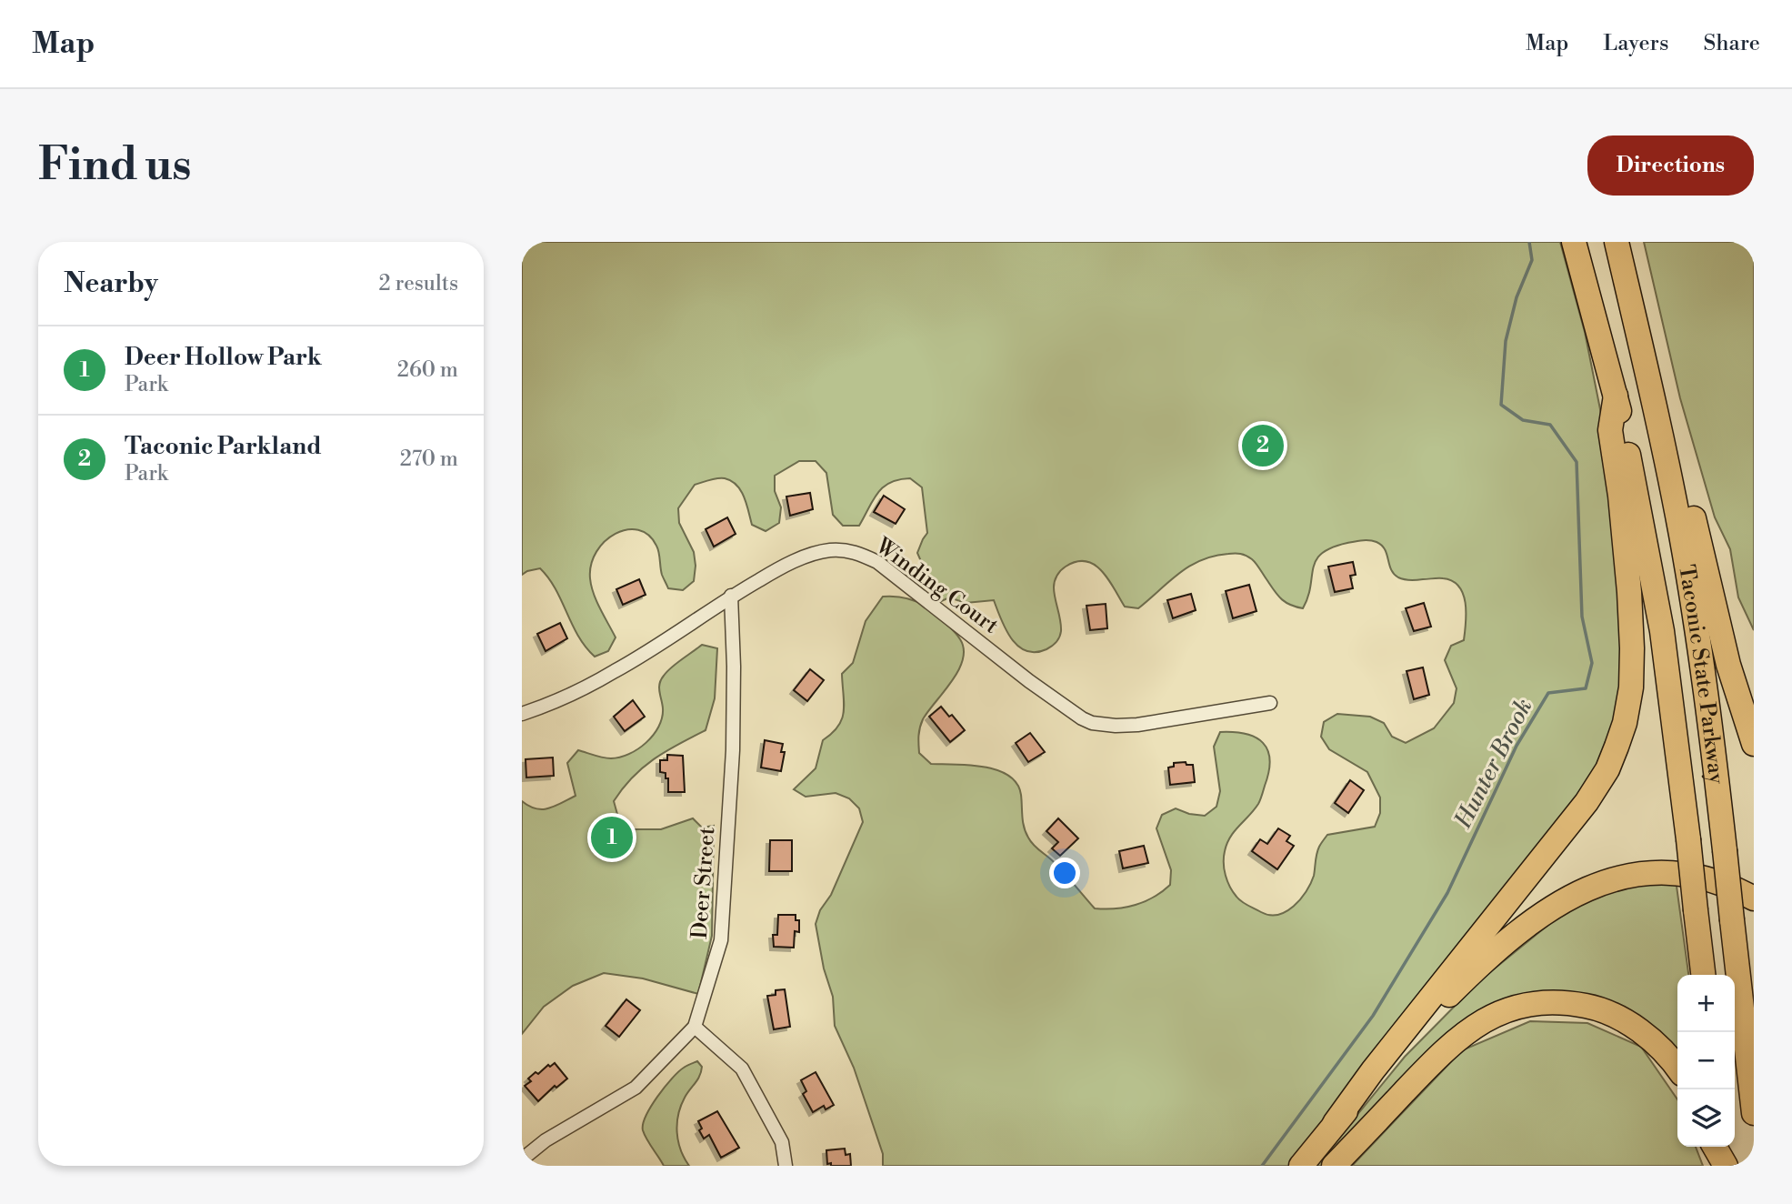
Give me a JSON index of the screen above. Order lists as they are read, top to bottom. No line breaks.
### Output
{"streets":{"highway":["Taconic State Parkway"],"street":["Winding Court","Deer Street"]},"crossings":[["Winding Court","Deer Street"]],"water":["Hunter Brook"],"page":{"header":"Map","nav":["Map","Layers","Share"],"buttons":"Directions","title":"Find us","heading":["Nearby","2 results"],"list":[{"mark":"1","name":"Deer Hollow Park","note":"Park","value":"260 m"},{"mark":"2","name":"Taconic Parkland","note":"Park","value":"270 m"}],"pins":["2","1"],"map_buttons":["+","−"]}}
